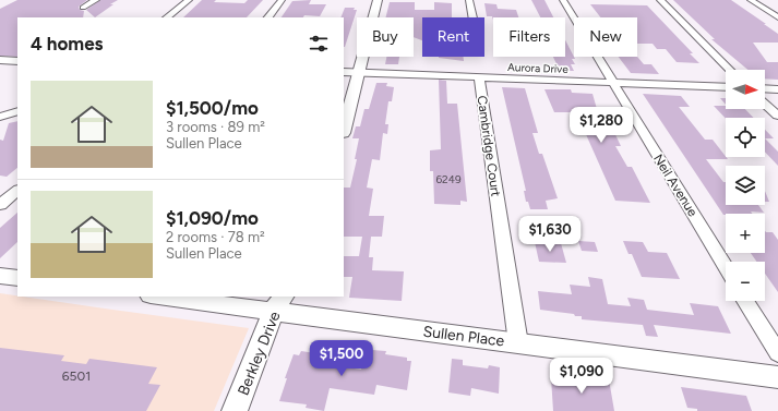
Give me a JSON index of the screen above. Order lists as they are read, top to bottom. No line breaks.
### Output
{"streets":{"street":["Aurora Drive","Cambridge Court","Neil Avenue","Sullen Place","Berkley Drive"]},"crossings":[["Aurora Drive","Cambridge Court"],["Aurora Drive","Neil Avenue"],["Cambridge Court","Sullen Place"],["Sullen Place","Berkley Drive"]],"house_numbers":["6249","6501"],"north":"right","page":{"chip":["Buy","Rent","Filters","New"],"heading":"4 homes","map_buttons":["+","−"],"list":[{"name":"$1,500/mo","note":"3 rooms · 89 m² · Sullen Place"},{"name":"$1,090/mo","note":"2 rooms · 78 m² · Sullen Place"}],"price":["$1,280","$1,630","$1,500","$1,090"]}}
